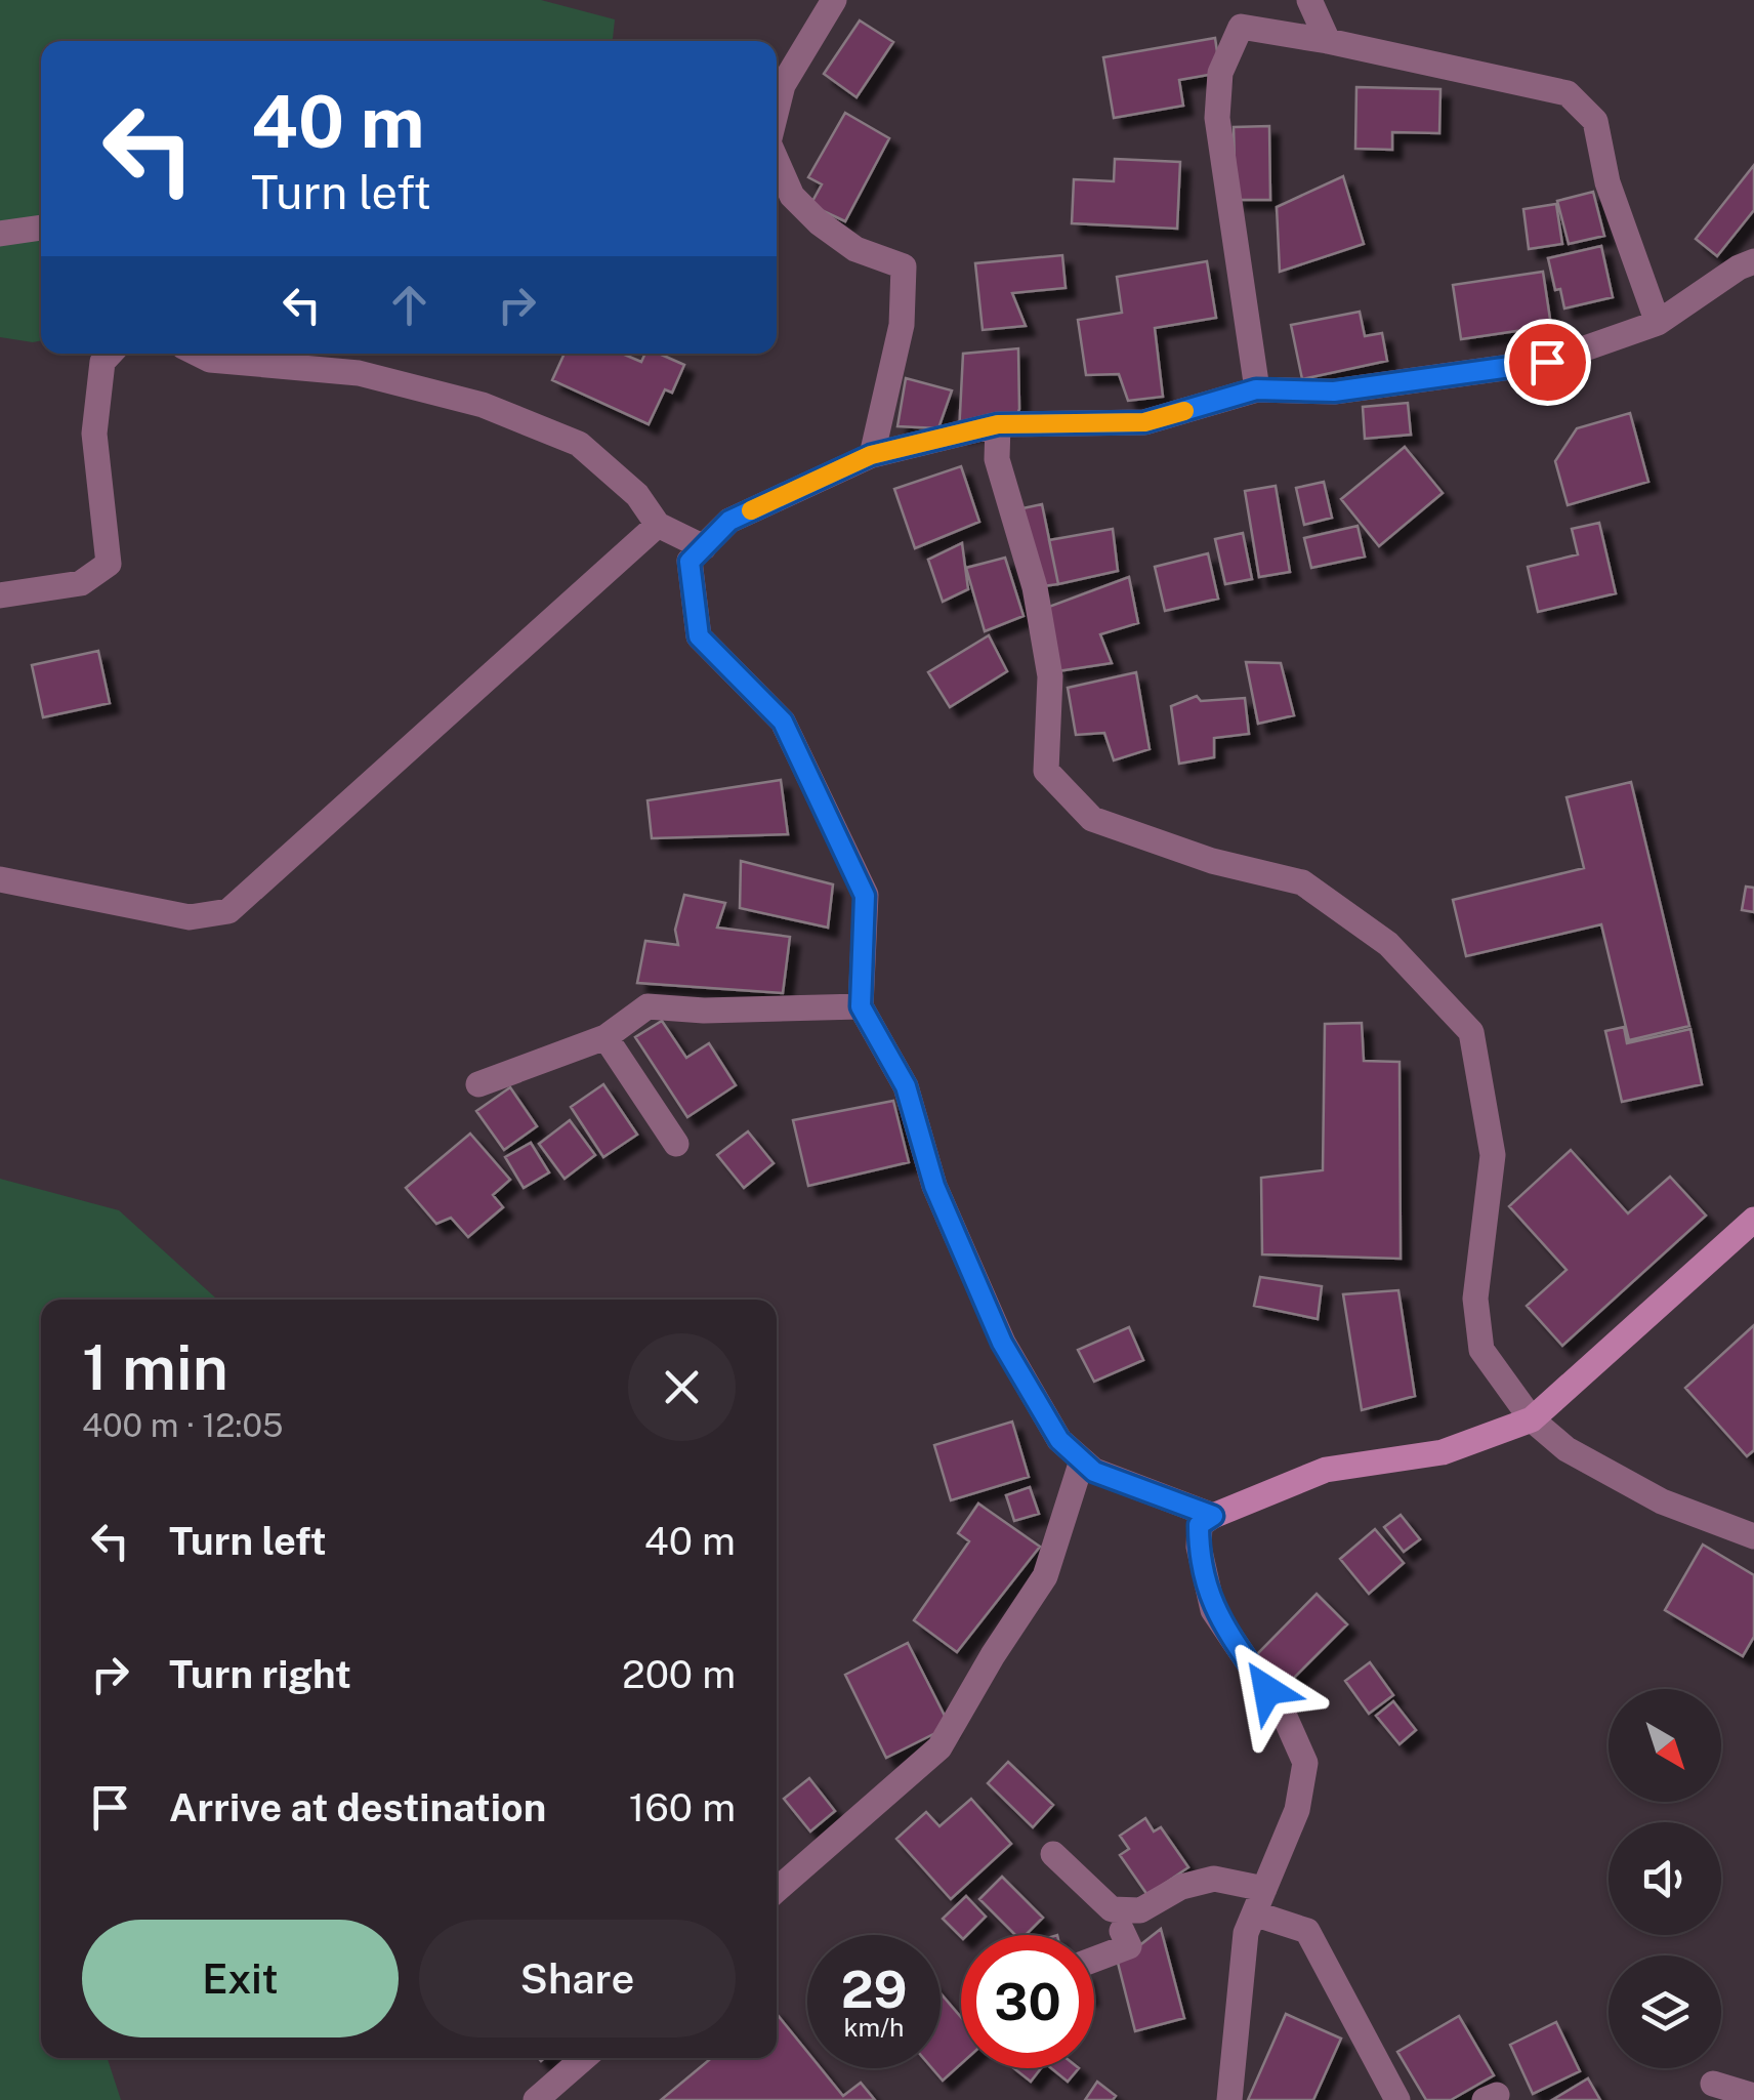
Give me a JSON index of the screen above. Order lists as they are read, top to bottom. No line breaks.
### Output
{"north":"bottom right","page":{"turn":["40 m","Turn left"],"heading":["1 min","400 m · 12:05"],"list":[{"name":"Turn left","value":"40 m"},{"name":"Turn right","value":"200 m"},{"name":"Arrive at destination","value":"160 m"}],"buttons":["Exit","Share"],"speed":"29 km/h","limit":"30"}}
